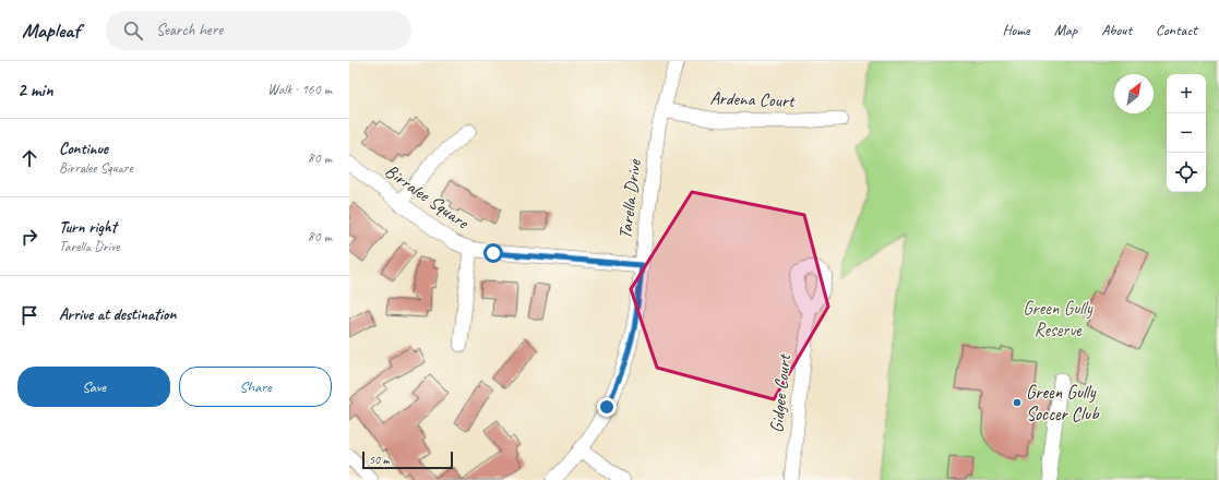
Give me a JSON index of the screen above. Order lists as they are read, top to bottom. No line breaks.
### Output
{"streets":{"street":["Ardena Court","Birralee Square","Tarella Drive","Gidgee Court"]},"crossings":[["Ardena Court","Tarella Drive"],["Birralee Square","Tarella Drive"]],"parks":["Green Gully Reserve"],"places":["Green Gully Soccer Club"],"scale_bar":"50 m","north":"top right","page":{"header":"Mapleaf","search":"Search here","nav":["Home","Map","About","Contact"],"heading":["2 min","Walk · 160 m"],"map_buttons":["+","−"],"list":[["Continue","Birralee Square","80 m"],["Turn right","Tarella Drive","80 m"],"Arrive at destination"],"buttons":["Save","Share"],"scale":"50 m"}}
